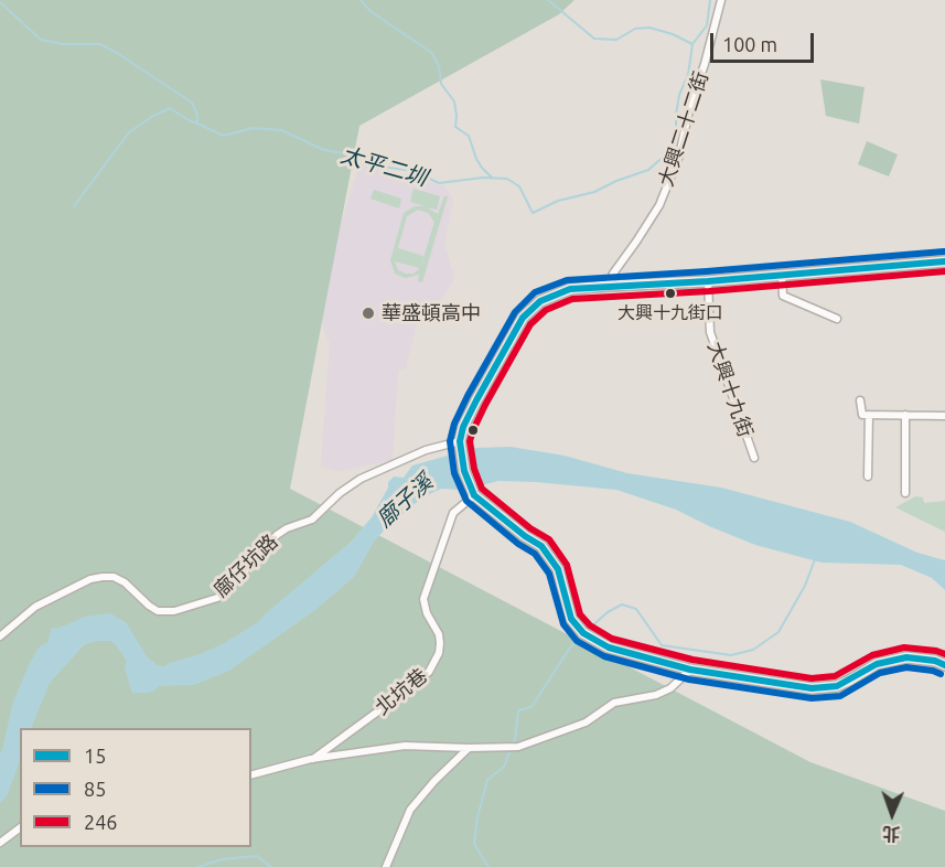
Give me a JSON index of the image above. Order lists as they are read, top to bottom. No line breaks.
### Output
{"streets":{"street":["大興二十二街","大興十九街","廍仔坑路","北坑巷"]},"water":["太平二圳","廍子溪"],"places":["大興十九街口","華盛頓高中"],"lines":["transit line 85","transit line 15","transit line 246"],"legend":["15","85","246"],"scale_bar":"100 m","north":"bottom"}
